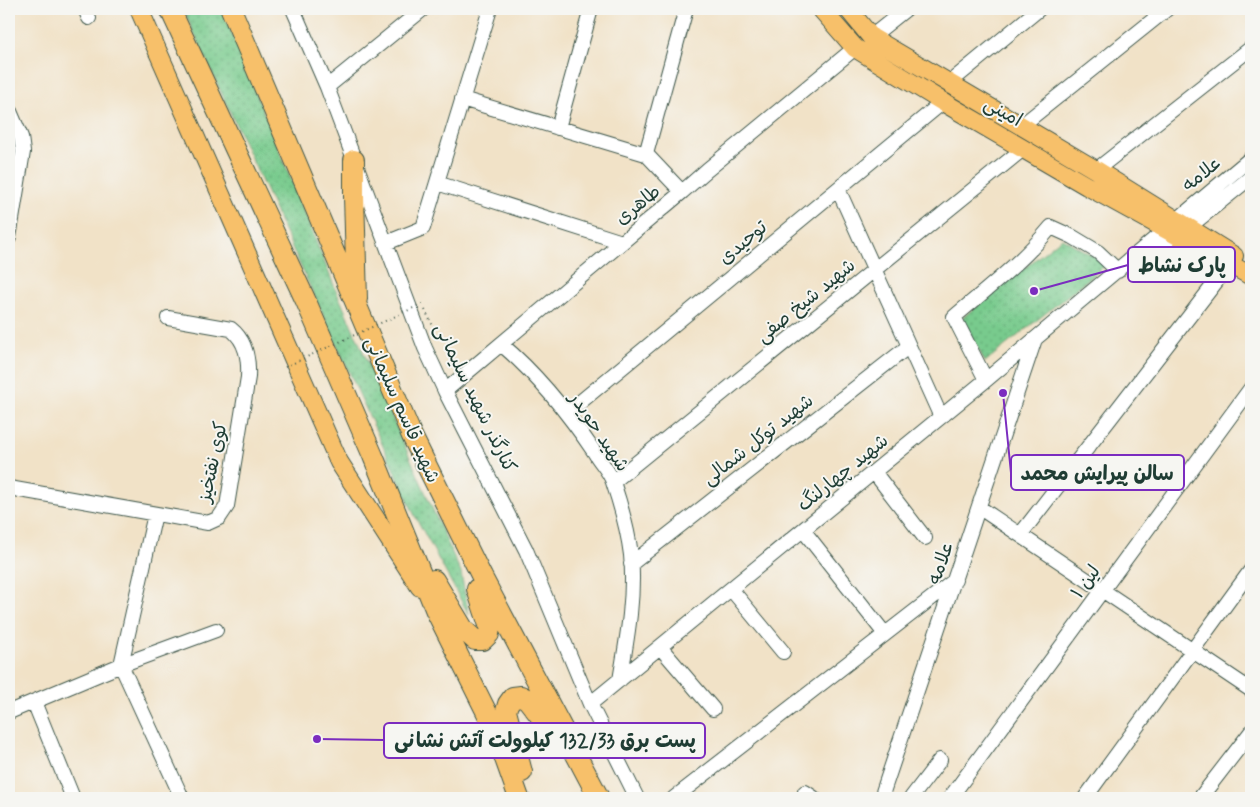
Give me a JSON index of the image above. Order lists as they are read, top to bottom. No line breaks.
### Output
{"streets":{"highway":["شهید قاسم سلیمانی"],"main road":["امینی"],"street":["علامه","طاهری","توحیدی","شهید شیخ صفی","کنارگذر شهید سلیمانی","شهید حویدر","شهید توکل شمالی","کوی نفتخیز","شهید چهارلنگ","لین ۱"]},"crossings":[["امینی","علامه"],["امینی","طاهری"],["امینی","توحیدی"],["امینی","شهید شیخ صفی"],["امینی","شهید چهارلنگ"],["علامه","شهید چهارلنگ"],["طاهری","کنارگذر شهید سلیمانی"],["طاهری","شهید حویدر"],["توحیدی","شهید حویدر"],["شهید شیخ صفی","شهید حویدر"],["کنارگذر شهید سلیمانی","شهید چهارلنگ"],["شهید حویدر","شهید توکل شمالی"],["شهید حویدر","شهید چهارلنگ"]],"places":["پارک نشاط","سالن پیرایش محمد","پست برق 132/33 کیلوولت آتش نشانی"]}
